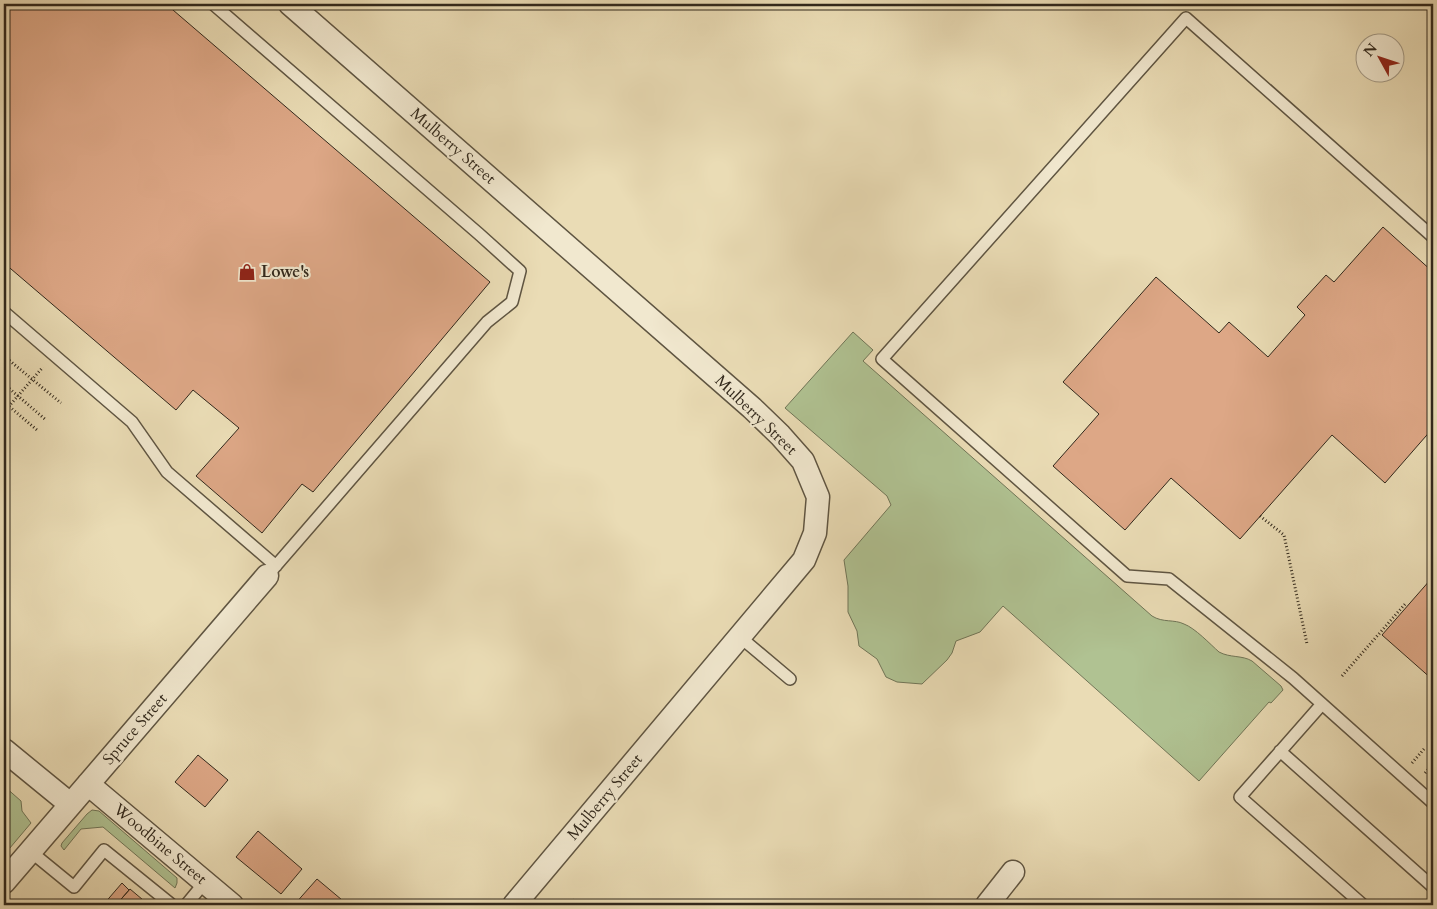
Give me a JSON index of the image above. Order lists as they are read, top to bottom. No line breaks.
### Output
{"streets":{"street":["Mulberry Street","Spruce Street","Woodbine Street"]},"crossings":[["Spruce Street","Woodbine Street"]],"places":{"shop":["Lowe's"]},"north":"top left"}
